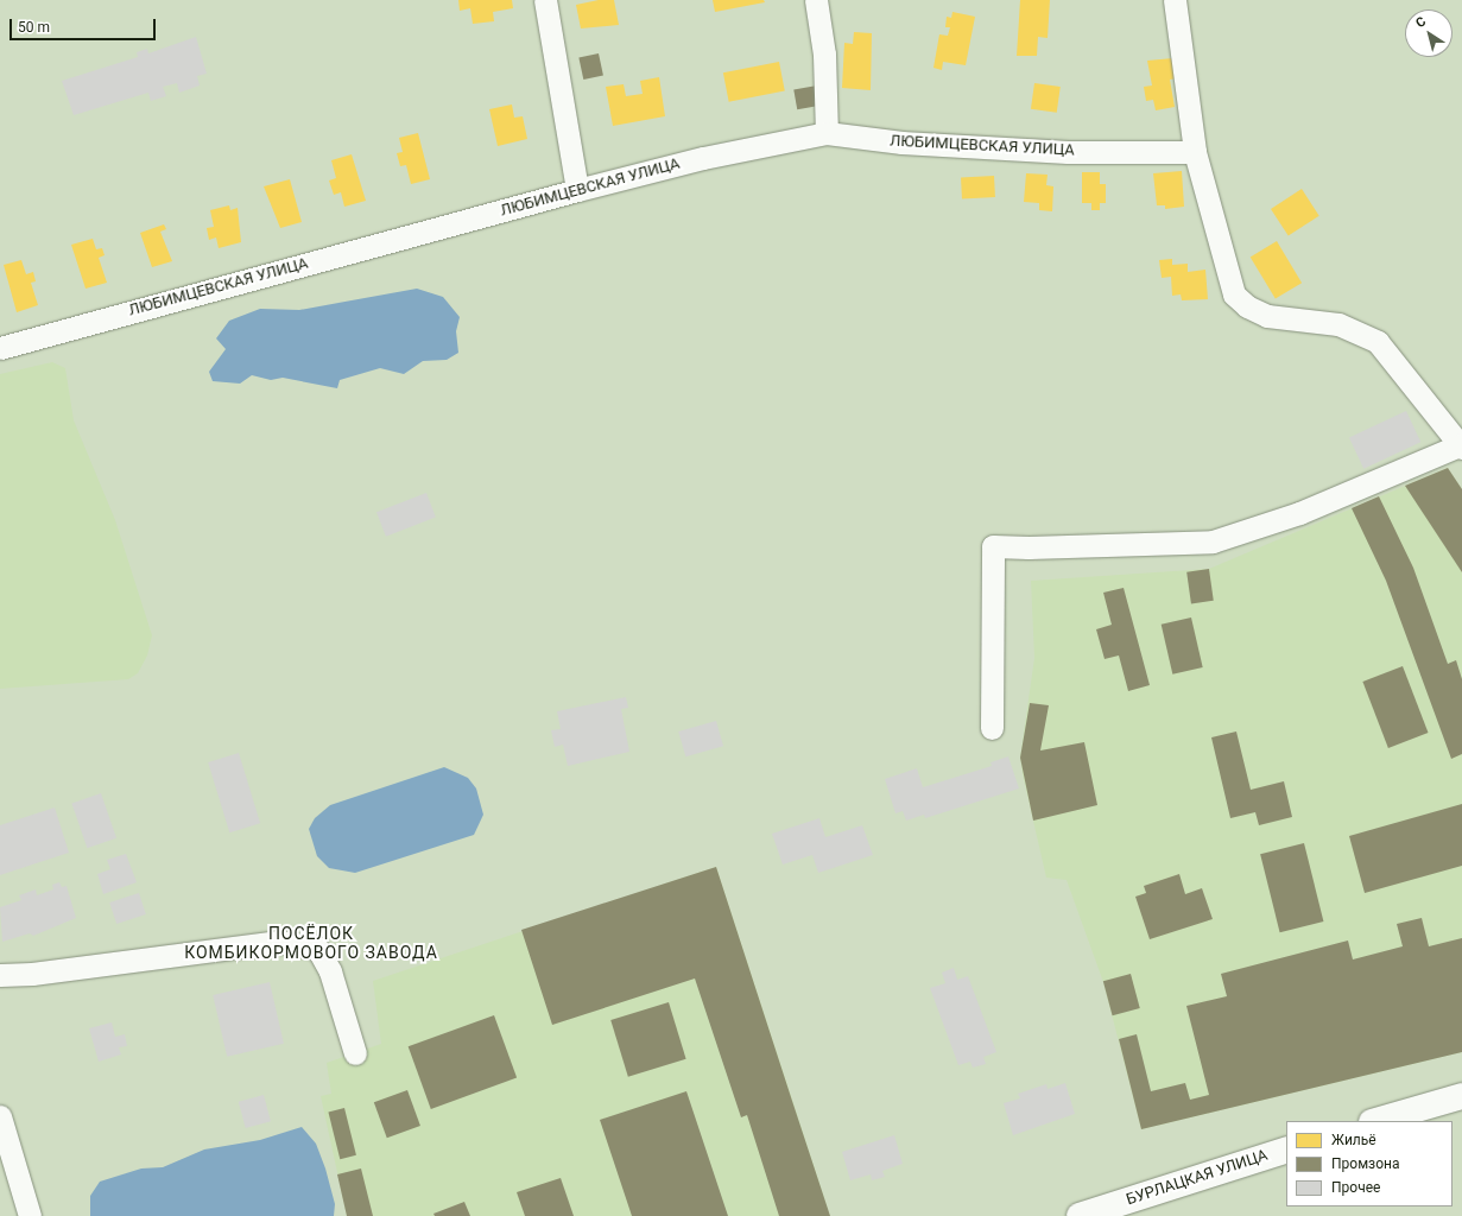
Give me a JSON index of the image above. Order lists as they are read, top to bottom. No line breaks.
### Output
{"streets":{"main road":["БУРЛАЦКАЯ УЛИЦА"],"street":["ЛЮБИМЦЕВСКАЯ УЛИЦА"]},"districts":["ПОСЁЛОК КОМБИКОРМОВОГО ЗАВОДА"],"legend":["Жильё","Промзона","Прочее"],"scale_bar":"50 m","north":"top left"}
